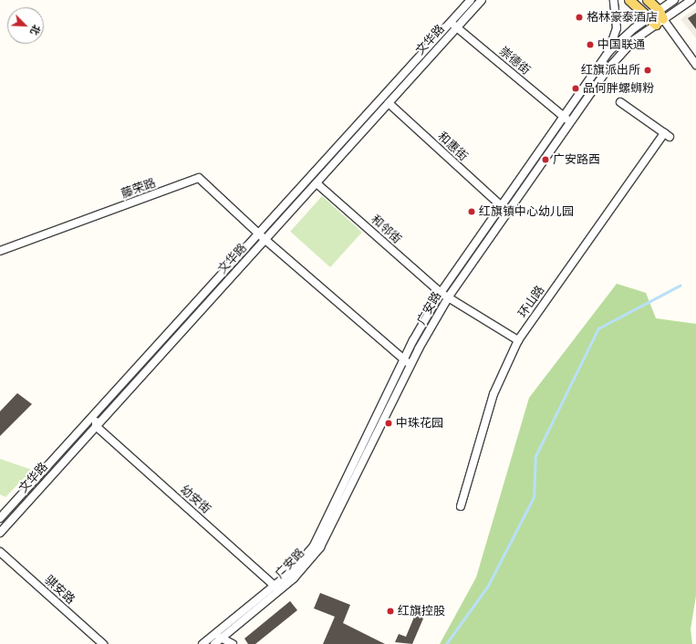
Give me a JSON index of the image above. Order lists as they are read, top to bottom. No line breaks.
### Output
{"streets":{"street":["文华路","崇德街","和惠街","藤荣路","和邻街","环山路","广安路","幼安街","骐安路"]},"crossings":[["文华路","崇德街"],["文华路","和惠街"],["文华路","藤荣路"],["文华路","和邻街"],["文华路","幼安街"],["崇德街","广安路"],["和惠街","广安路"],["和邻街","环山路"],["和邻街","广安路"],["广安路","幼安街"]],"places":["格林豪泰酒店","中国联通","红旗派出所","品何胖螺蛳粉","广安路西","红旗镇中心幼儿园","中珠花园","红旗控股"],"north":"bottom right"}
